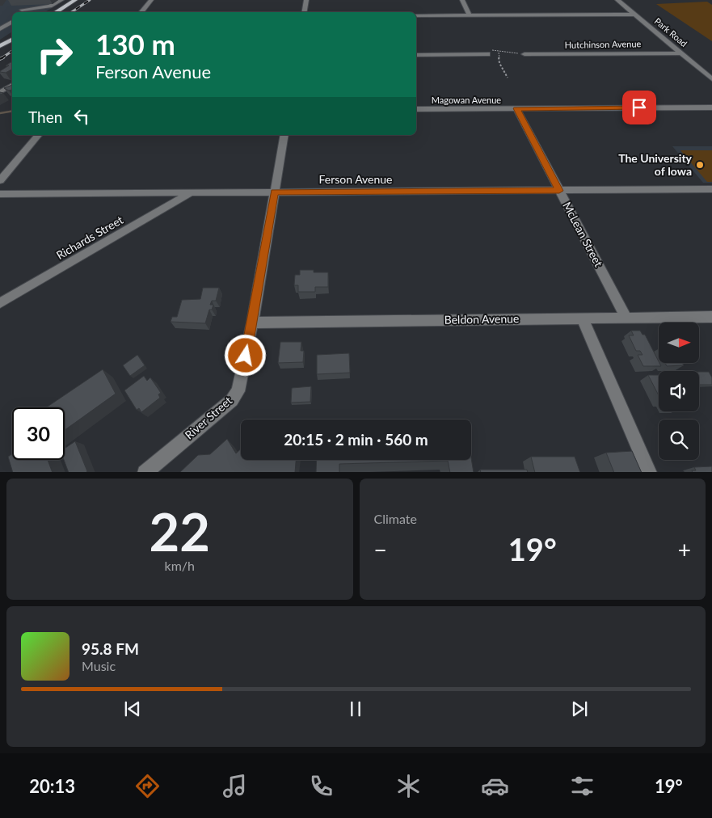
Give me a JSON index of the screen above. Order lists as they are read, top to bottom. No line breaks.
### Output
{"streets":{"street":["Park Road","Hutchinson Avenue","Magowan Avenue","Ferson Avenue","McLean Street","Richards Street","Beldon Avenue","River Street"]},"crossings":[["Park Road","Hutchinson Avenue"],["Magowan Avenue","McLean Street"],["Ferson Avenue","McLean Street"],["Ferson Avenue","Richards Street"],["Ferson Avenue","River Street"],["McLean Street","Beldon Avenue"],["Beldon Avenue","River Street"]],"places":["The University of Iowa"],"north":"right","page":{"turn":["130 m","Ferson Avenue"],"then":"Then","limit":"30","trip":"20:15 · 2 min · 560 m","tile":[["22","km/h"],"Climate"],"heat":["−","19°","+"],"song":["95.8 FM","Music"],"tabs":["20:13","19°"]}}
